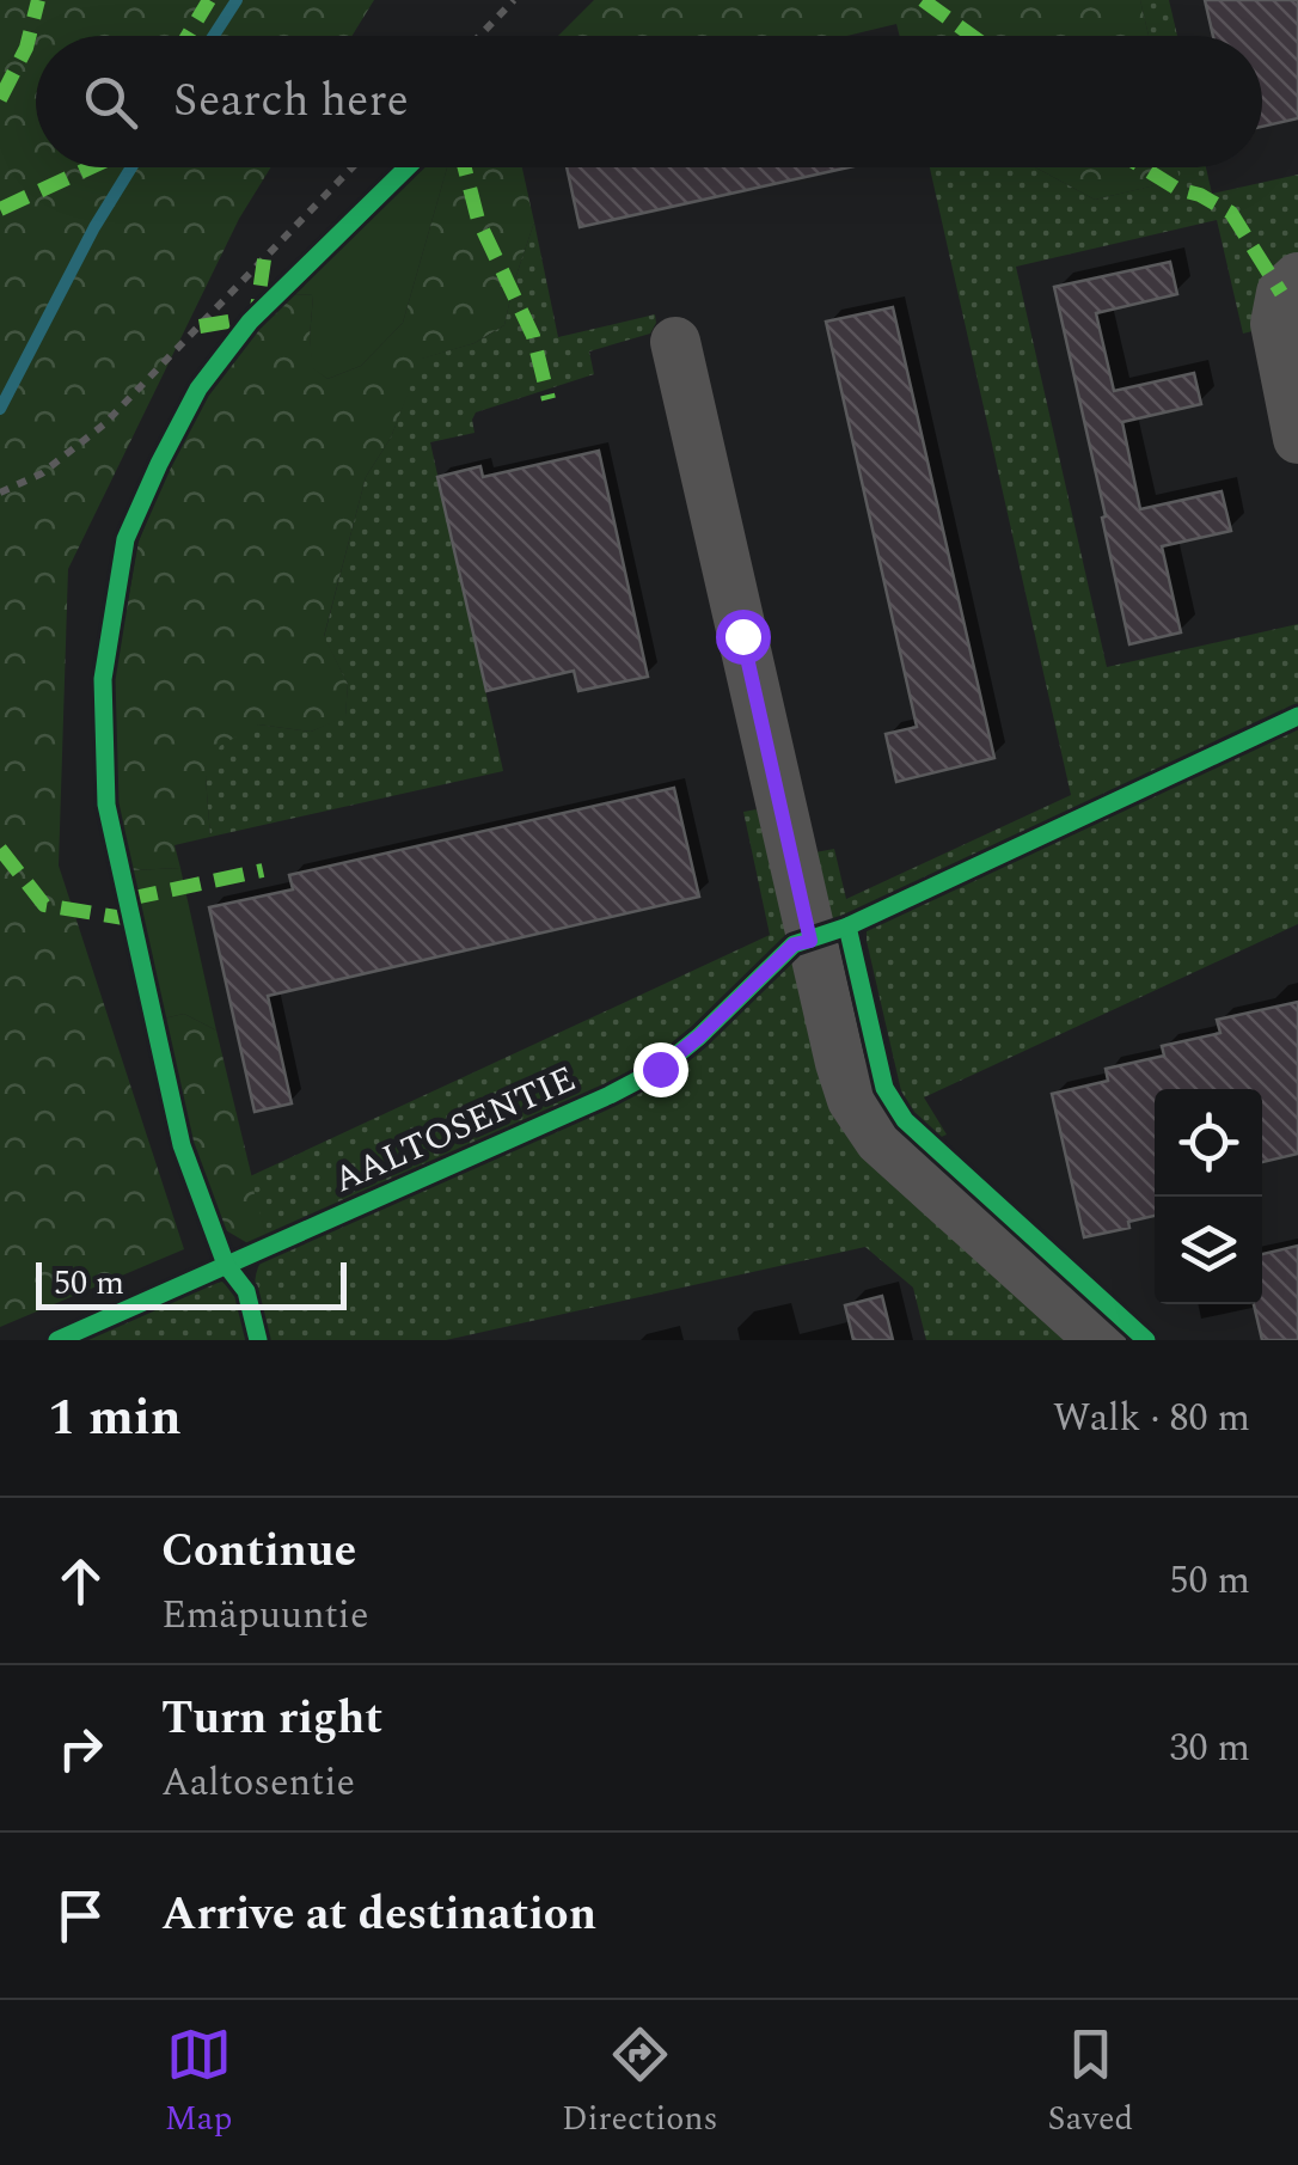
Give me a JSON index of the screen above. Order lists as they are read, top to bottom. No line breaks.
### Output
{"streets":{"cycle path":["AALTOSENTIE"]},"scale_bar":"50 m","page":{"search":"Search here","scale":"50 m","heading":["1 min","Walk · 80 m"],"list":[["Continue","Emäpuuntie","50 m"],["Turn right","Aaltosentie","30 m"],"Arrive at destination"],"nav":["Map","Directions","Saved"]}}
